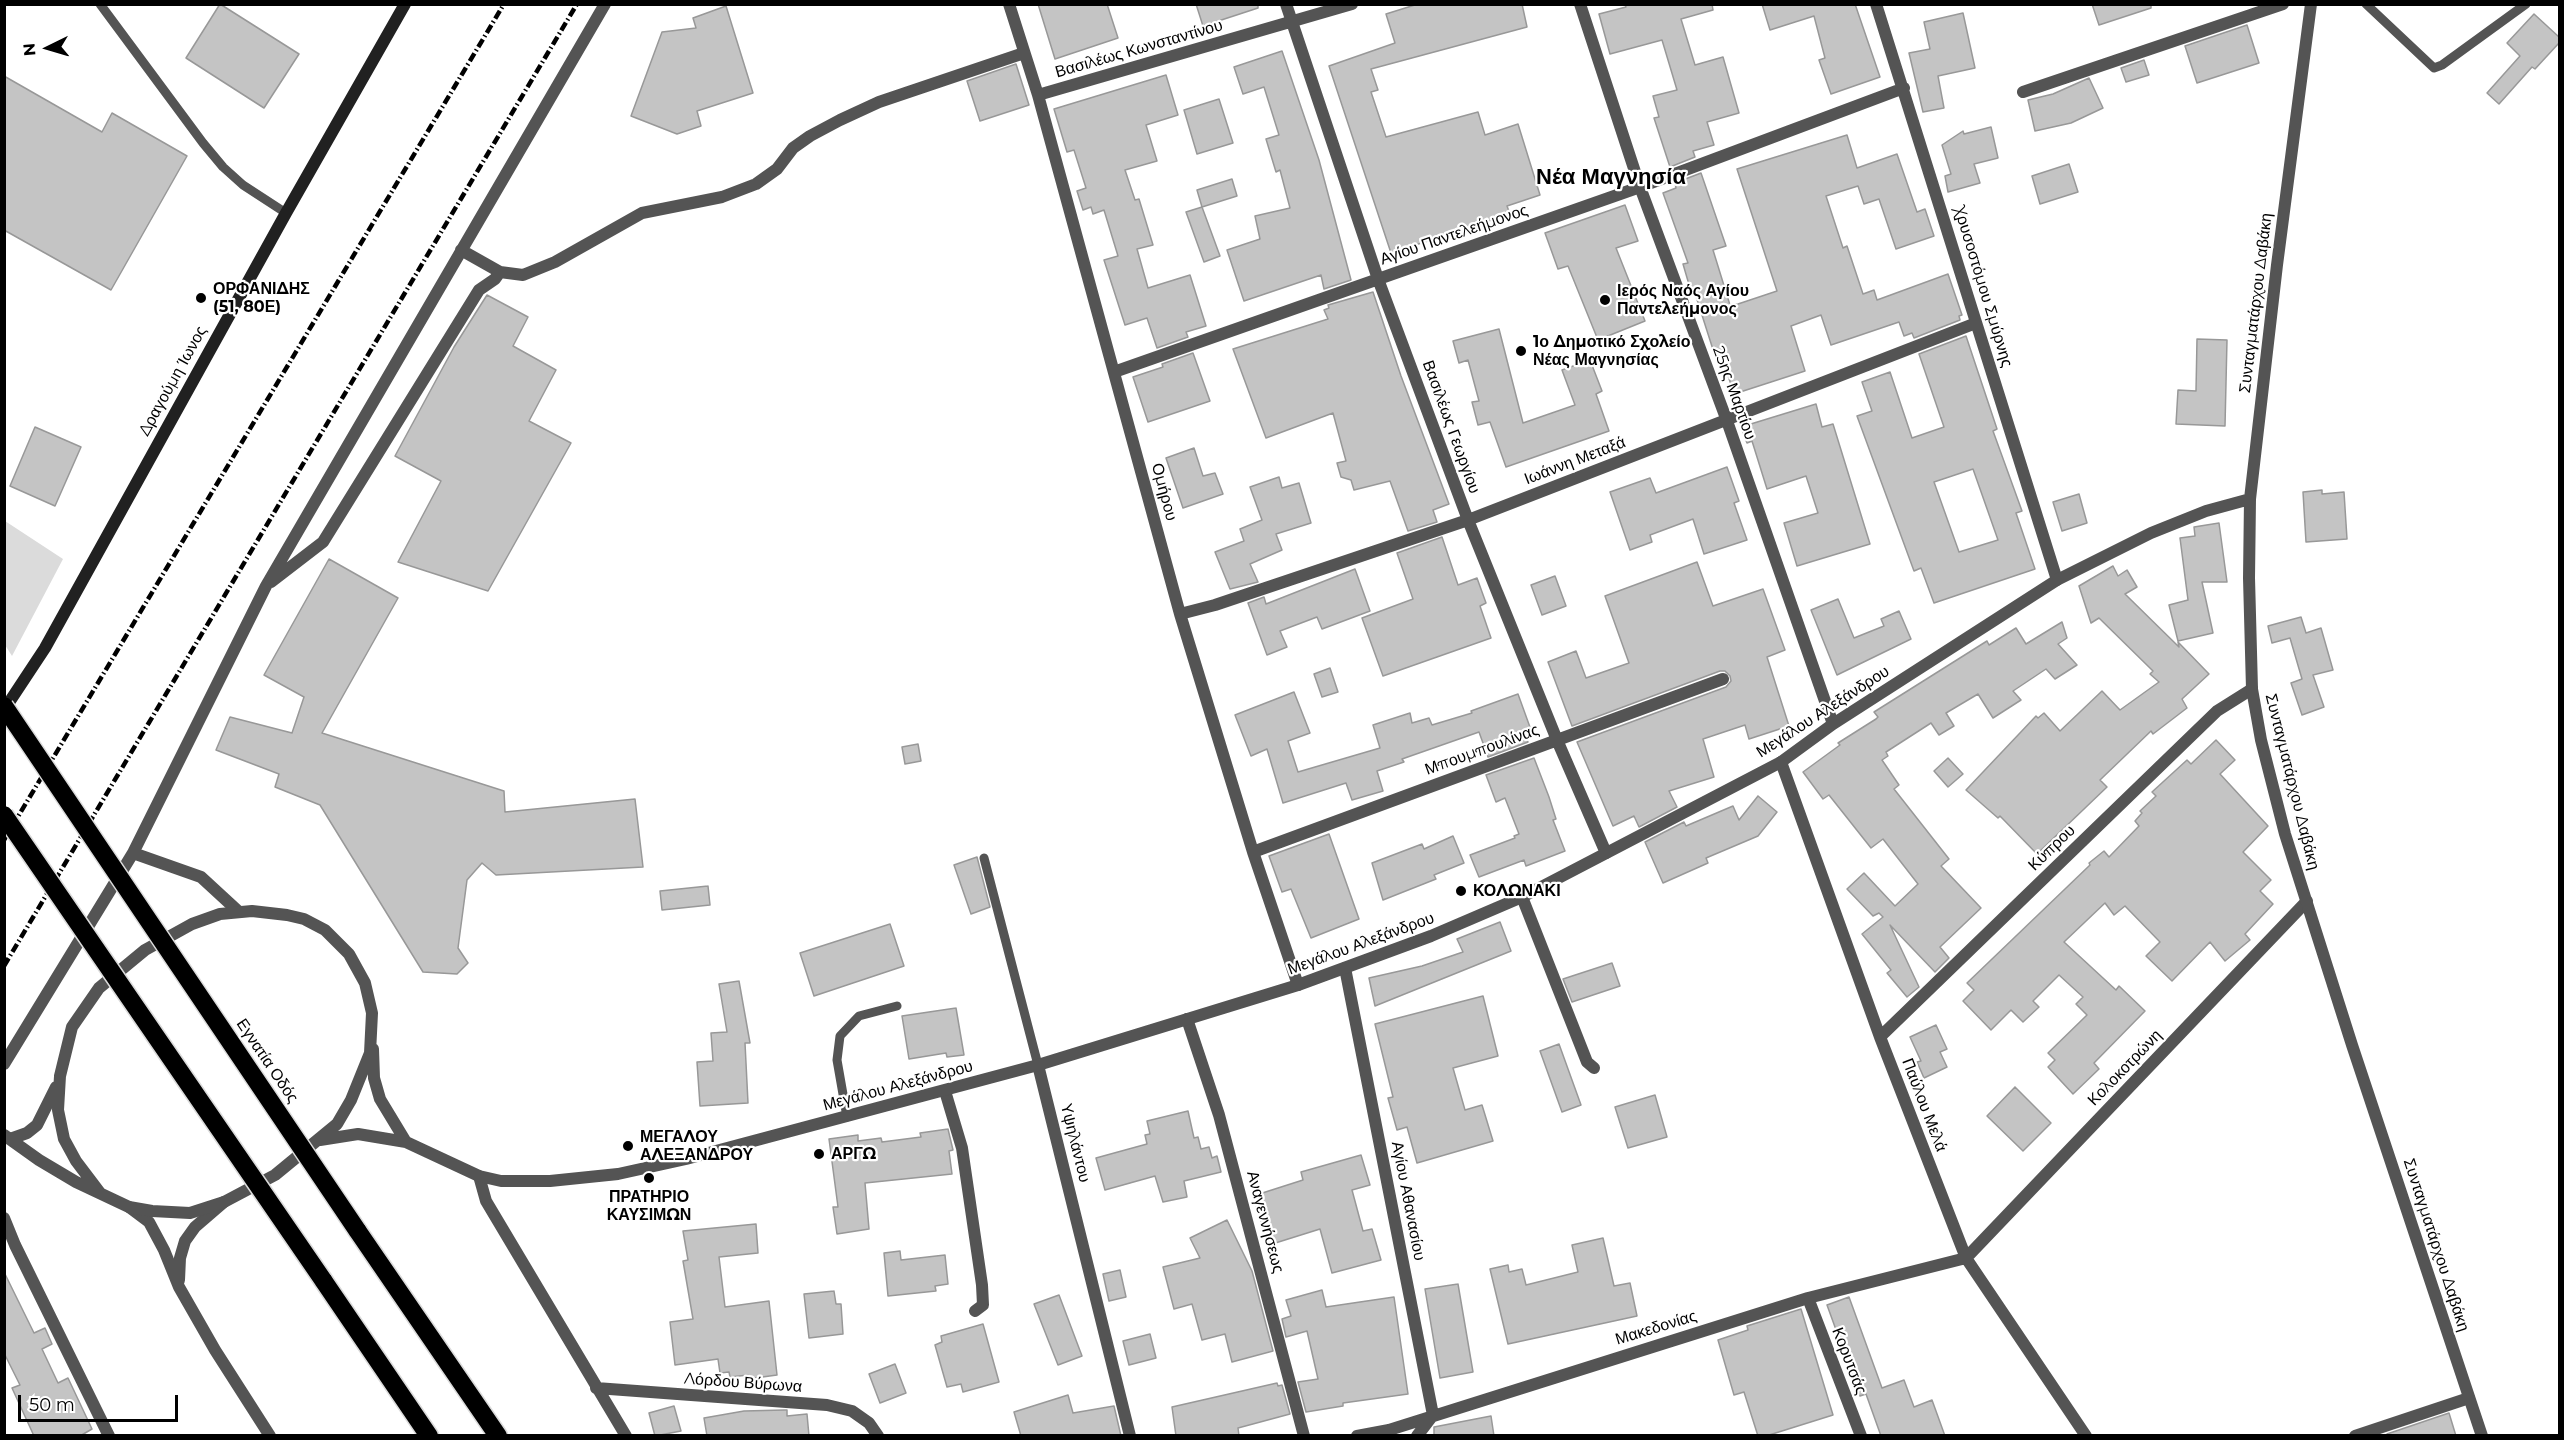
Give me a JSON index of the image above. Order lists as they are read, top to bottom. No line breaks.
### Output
{"streets":{"highway":["Εγνατία Οδός"],"main road":["Δραγούμη Ίωνος"],"street":["Βασιλέως Κωνσταντίνου","Αγίου Παντελεήμονος","Χρυσοστόμου Σμύρνης","Συνταγματάρχου Δαβάκη","25ης Μαρτίου","Βασιλέως Γεωργίου","Ιωάννη Μεταξά","Ομήρου","Μεγάλου Αλεξάνδρου","Μπουμπουλίνας","Κύπρου","Κολοκοτρώνη","Παύλου Μελά","Υψηλάντου","Αγίου Αθανασίου","Αναγεννήσεως","Μακεδονίας","Κορυτσάς","Λόρδου Βύρωνα"]},"crossings":[["Βασιλέως Κωνσταντίνου","Βασιλέως Γεωργίου"],["Βασιλέως Κωνσταντίνου","Ομήρου"],["Αγίου Παντελεήμονος","Χρυσοστόμου Σμύρνης"],["Αγίου Παντελεήμονος","25ης Μαρτίου"],["Αγίου Παντελεήμονος","Βασιλέως Γεωργίου"],["Αγίου Παντελεήμονος","Ομήρου"],["Χρυσοστόμου Σμύρνης","Ιωάννη Μεταξά"],["Χρυσοστόμου Σμύρνης","Μεγάλου Αλεξάνδρου"],["Συνταγματάρχου Δαβάκη","Μεγάλου Αλεξάνδρου"],["Συνταγματάρχου Δαβάκη","Κύπρου"],["Συνταγματάρχου Δαβάκη","Κολοκοτρώνη"],["Δραγούμη Ίωνος","Εγνατία Οδός"],["25ης Μαρτίου","Ιωάννη Μεταξά"],["25ης Μαρτίου","Μεγάλου Αλεξάνδρου"],["Βασιλέως Γεωργίου","Ιωάννη Μεταξά"],["Βασιλέως Γεωργίου","Μεγάλου Αλεξάνδρου"],["Βασιλέως Γεωργίου","Μπουμπουλίνας"],["Ιωάννη Μεταξά","Ομήρου"],["Ομήρου","Μεγάλου Αλεξάνδρου"],["Ομήρου","Μπουμπουλίνας"],["Μεγάλου Αλεξάνδρου","Παύλου Μελά"],["Μεγάλου Αλεξάνδρου","Υψηλάντου"],["Μεγάλου Αλεξάνδρου","Αγίου Αθανασίου"],["Μεγάλου Αλεξάνδρου","Αναγεννήσεως"],["Κύπρου","Παύλου Μελά"],["Κολοκοτρώνη","Παύλου Μελά"],["Κολοκοτρώνη","Μακεδονίας"],["Παύλου Μελά","Μακεδονίας"],["Αγίου Αθανασίου","Μακεδονίας"],["Μακεδονίας","Κορυτσάς"]],"districts":["Νέα Μαγνησία"],"places":["ΟΡΦΑΝΙΔΗΣ (51, 80Ε)","Ιερός Ναός Αγίου Παντελεήμονος","1ο Δημοτικό Σχολείο Νέας Μαγνησίας","ΚΟΛΩΝΑΚΙ","ΜΕΓΑΛΟΥ ΑΛΕΞΑΝΔΡΟΥ","ΑΡΓΩ","ΠΡΑΤΗΡΙΟ ΚΑΥΣΙΜΩΝ"],"scale_bar":"50 m","north":"left"}
